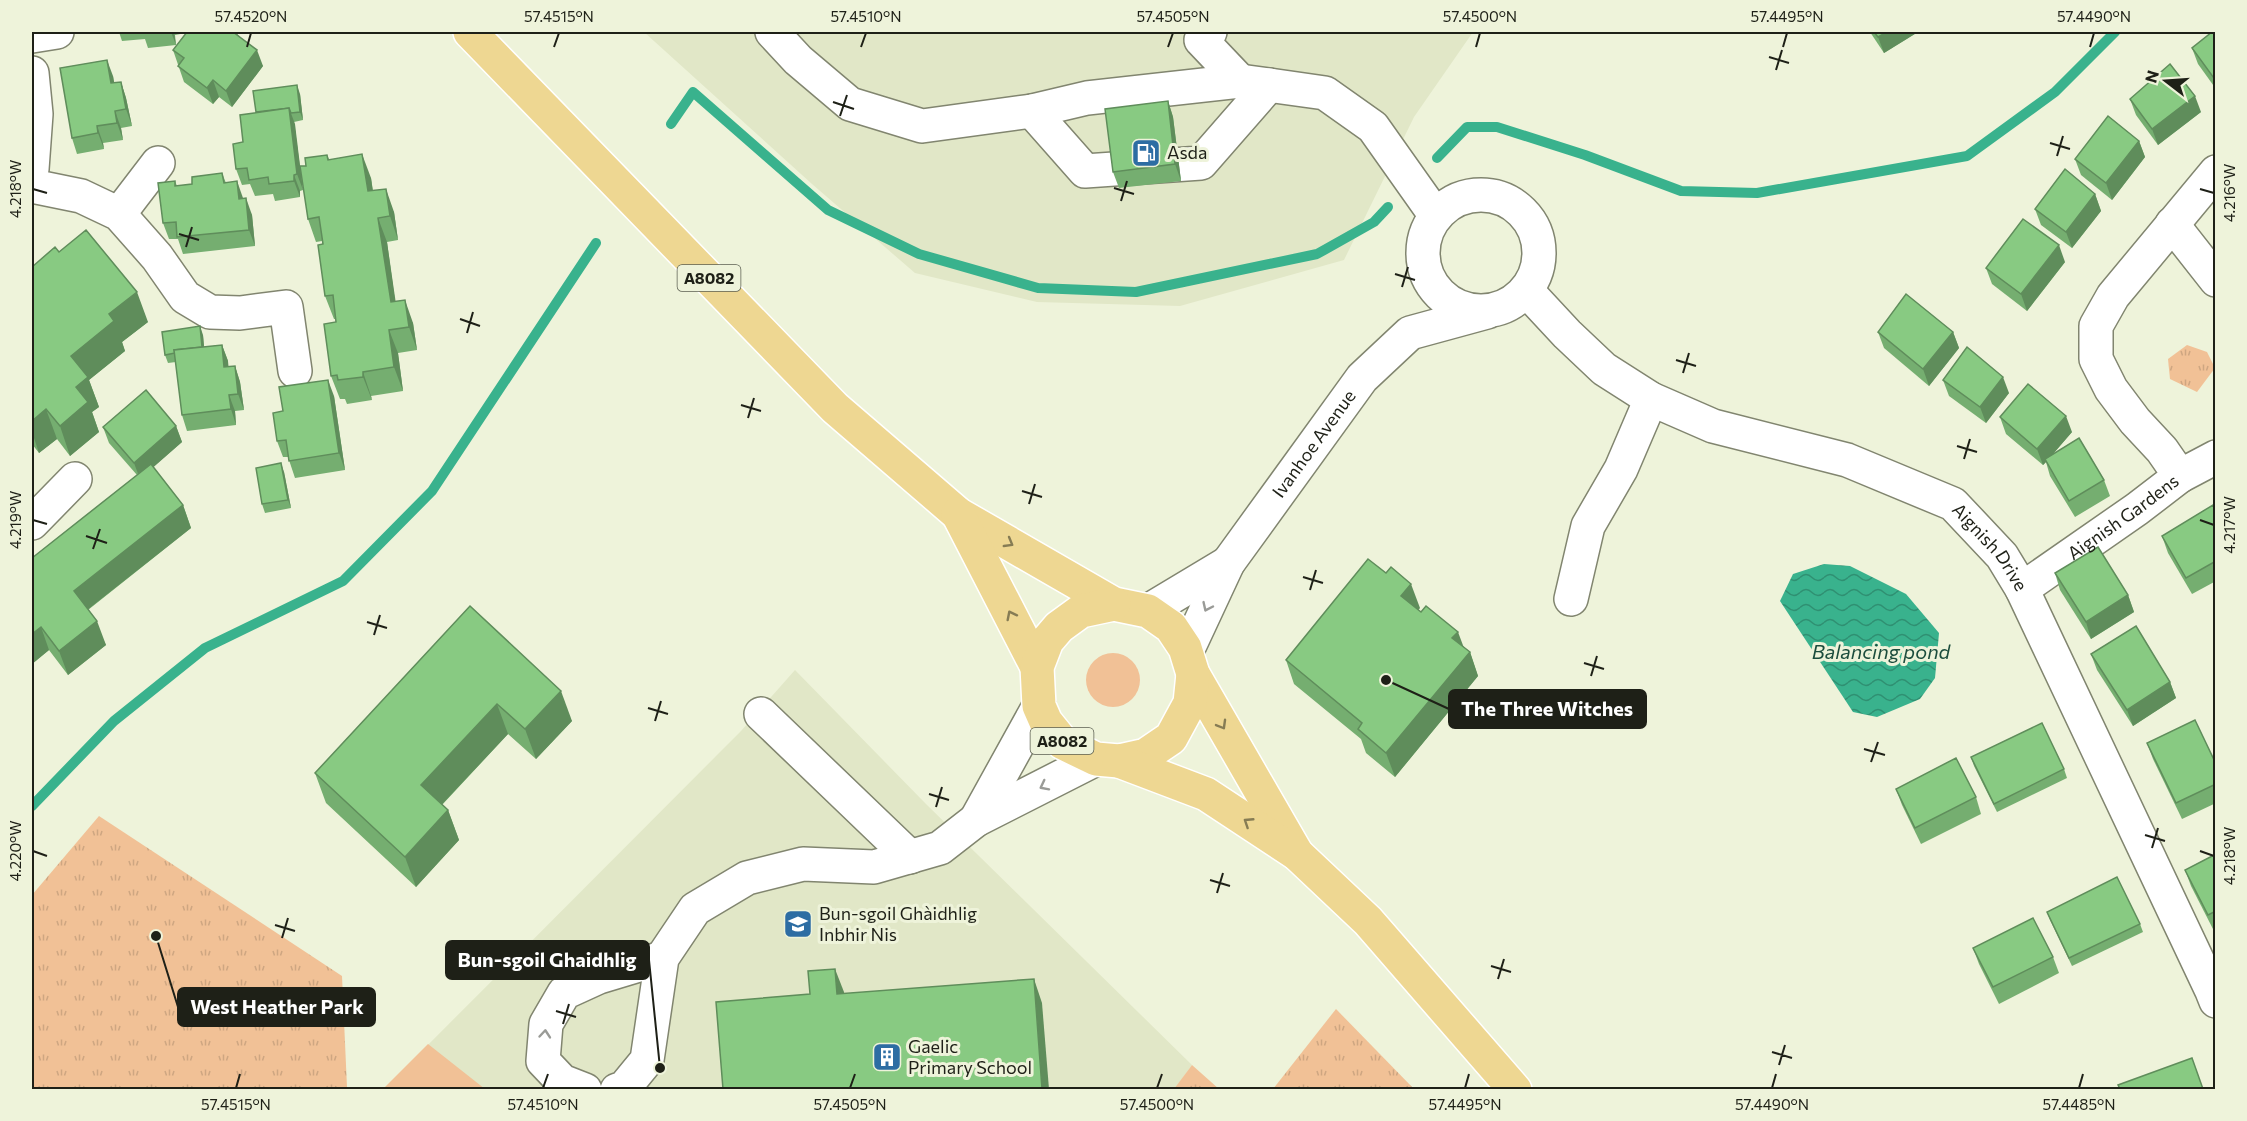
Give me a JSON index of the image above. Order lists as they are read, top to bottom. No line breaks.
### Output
{"streets":{"main road":["A8082"],"street":["Ivanhoe Avenue","Aignish Gardens","Aignish Drive"]},"crossings":[["A8082","Ivanhoe Avenue"],["Ivanhoe Avenue","Aignish Drive"],["Aignish Gardens","Aignish Drive"]],"water":["Balancing pond"],"places":{"fuel station":["Asda"],"other":["The Three Witches","West Heather Park","Bun-sgoil Ghaidhlig"],"school or university":["Bun-sgoil Ghàidhlig Inbhir Nis"],"building":["Gaelic Primary School"]},"north":"left","coordinates":["57.4520°N","57.4515°N","57.4510°N","57.4505°N","57.4500°N","57.4495°N","57.4490°N","4.218°W","4.216°W","4.219°W","4.217°W","4.220°W","57.4485°N"]}
